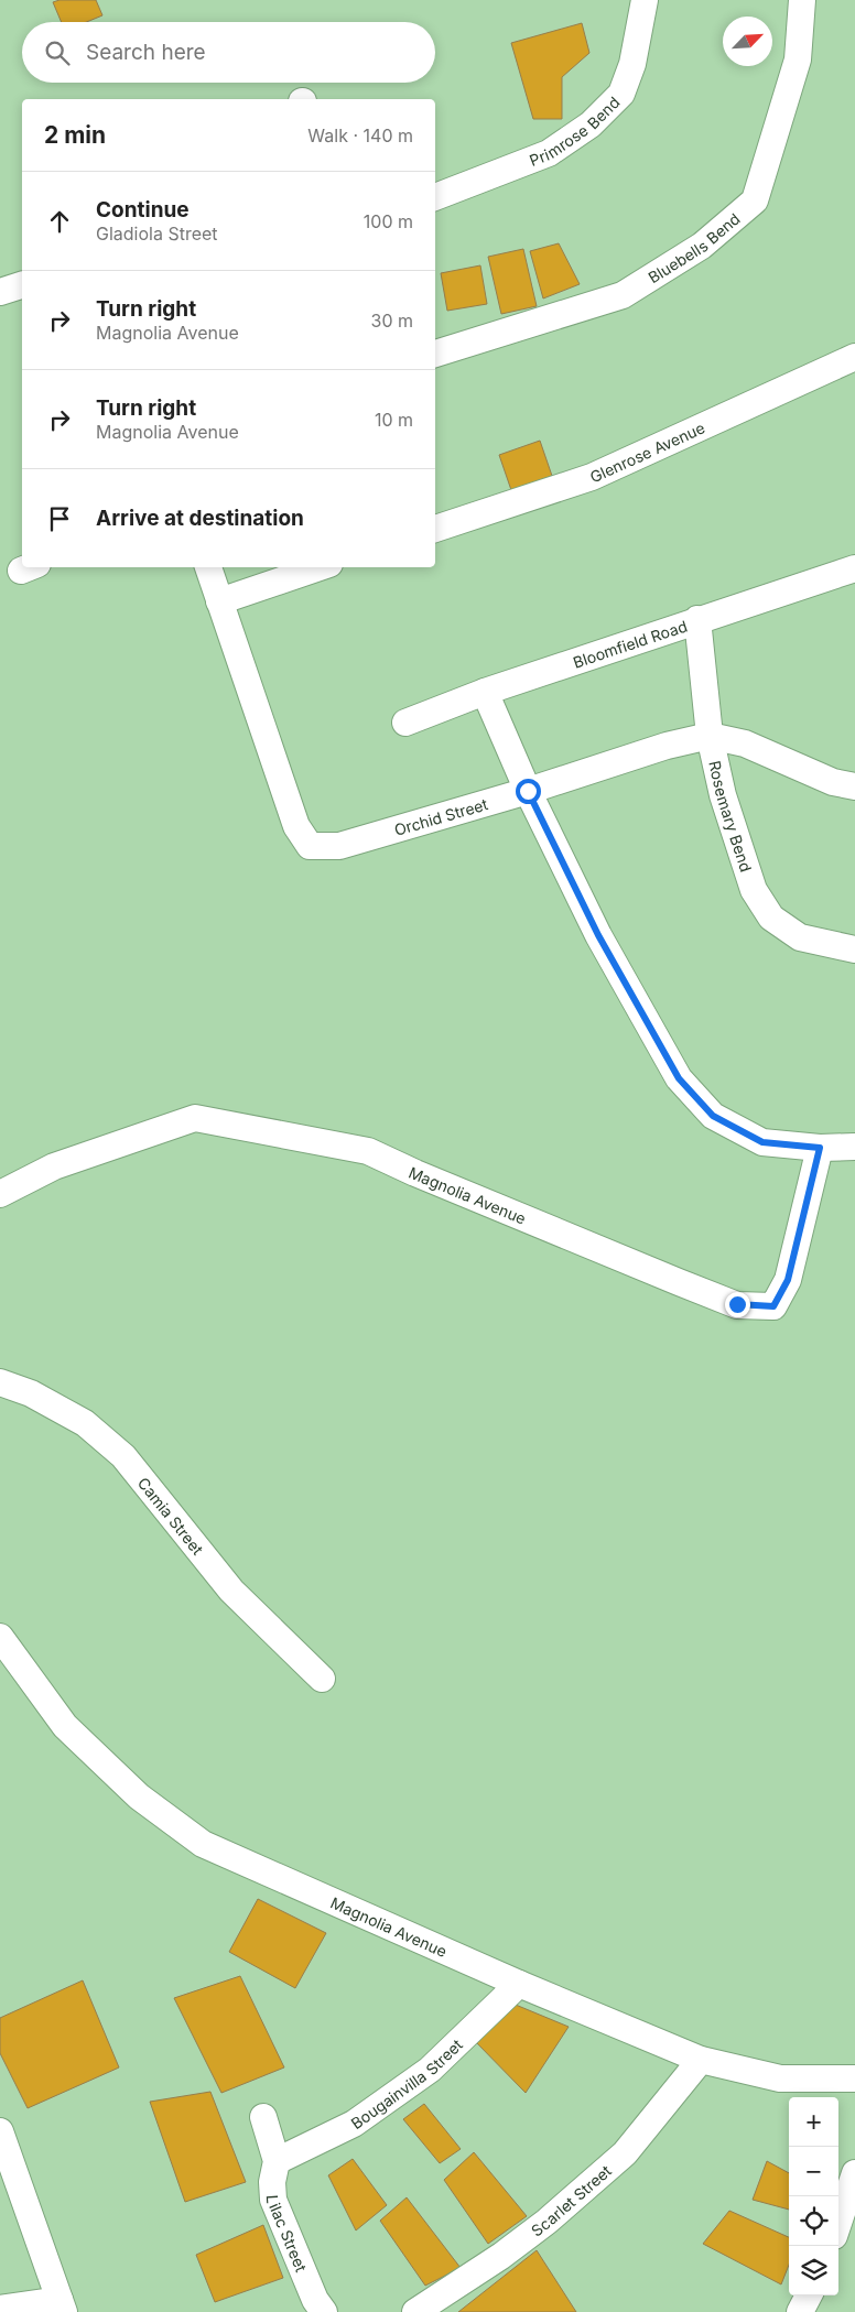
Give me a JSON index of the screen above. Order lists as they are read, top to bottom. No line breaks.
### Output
{"streets":{"street":["Primrose Bend","Bluebells Bend","Glenrose Avenue","Bloomfield Road","Orchid Street","Rosemary Bend","Magnolia Avenue","Camia Street","Bougainvilla Street","Scarlet Street","Lilac Street"]},"crossings":[["Bloomfield Road","Rosemary Bend"],["Orchid Street","Rosemary Bend"],["Magnolia Avenue","Bougainvilla Street"],["Magnolia Avenue","Scarlet Street"],["Bougainvilla Street","Lilac Street"]],"north":"top right","page":{"search":"Search here","heading":["2 min","Walk · 140 m"],"list":[["Continue","Gladiola Street","100 m"],["Turn right","Magnolia Avenue","30 m"],["Turn right","Magnolia Avenue","10 m"],"Arrive at destination"],"map_buttons":["+","−"]}}
